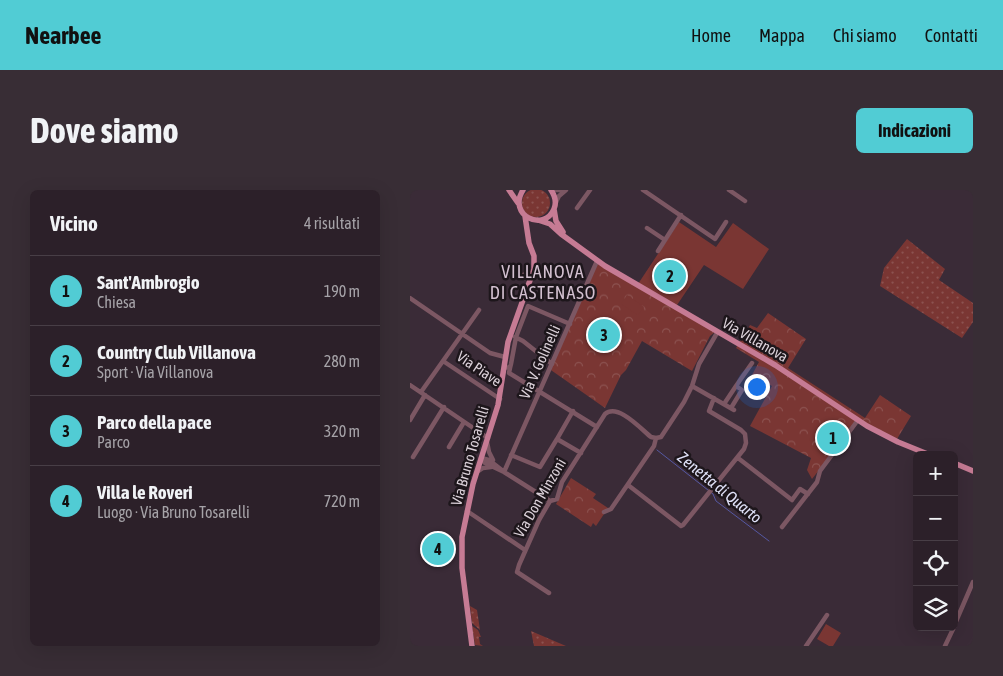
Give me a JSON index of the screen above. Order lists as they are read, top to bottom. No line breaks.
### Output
{"streets":{"main road":["Via Villanova","Via Bruno Tosarelli"],"street":["Via V. Golinelli","Via Piave","Via Don Minzoni"]},"crossings":[["Via Villanova","Via V. Golinelli"],["Via Villanova","Via Bruno Tosarelli"],["Via V. Golinelli","Via Bruno Tosarelli"],["Via Piave","Via Bruno Tosarelli"]],"districts":["VILLANOVA DI CASTENASO"],"water":["Zenetta di Quarto"],"page":{"header":"Nearbee","nav":["Home","Mappa","Chi siamo","Contatti"],"buttons":"Indicazioni","title":"Dove siamo","heading":["Vicino","4 risultati"],"list":[{"mark":"1","name":"Sant'Ambrogio","note":"Chiesa","value":"190 m"},{"mark":"2","name":"Country Club Villanova","note":"Sport · Via Villanova","value":"280 m"},{"mark":"3","name":"Parco della pace","note":"Parco","value":"320 m"},{"mark":"4","name":"Villa le Roveri","note":"Luogo · Via Bruno Tosarelli","value":"720 m"}],"pins":["2","3","1","4"],"map_buttons":["+","−"]}}
